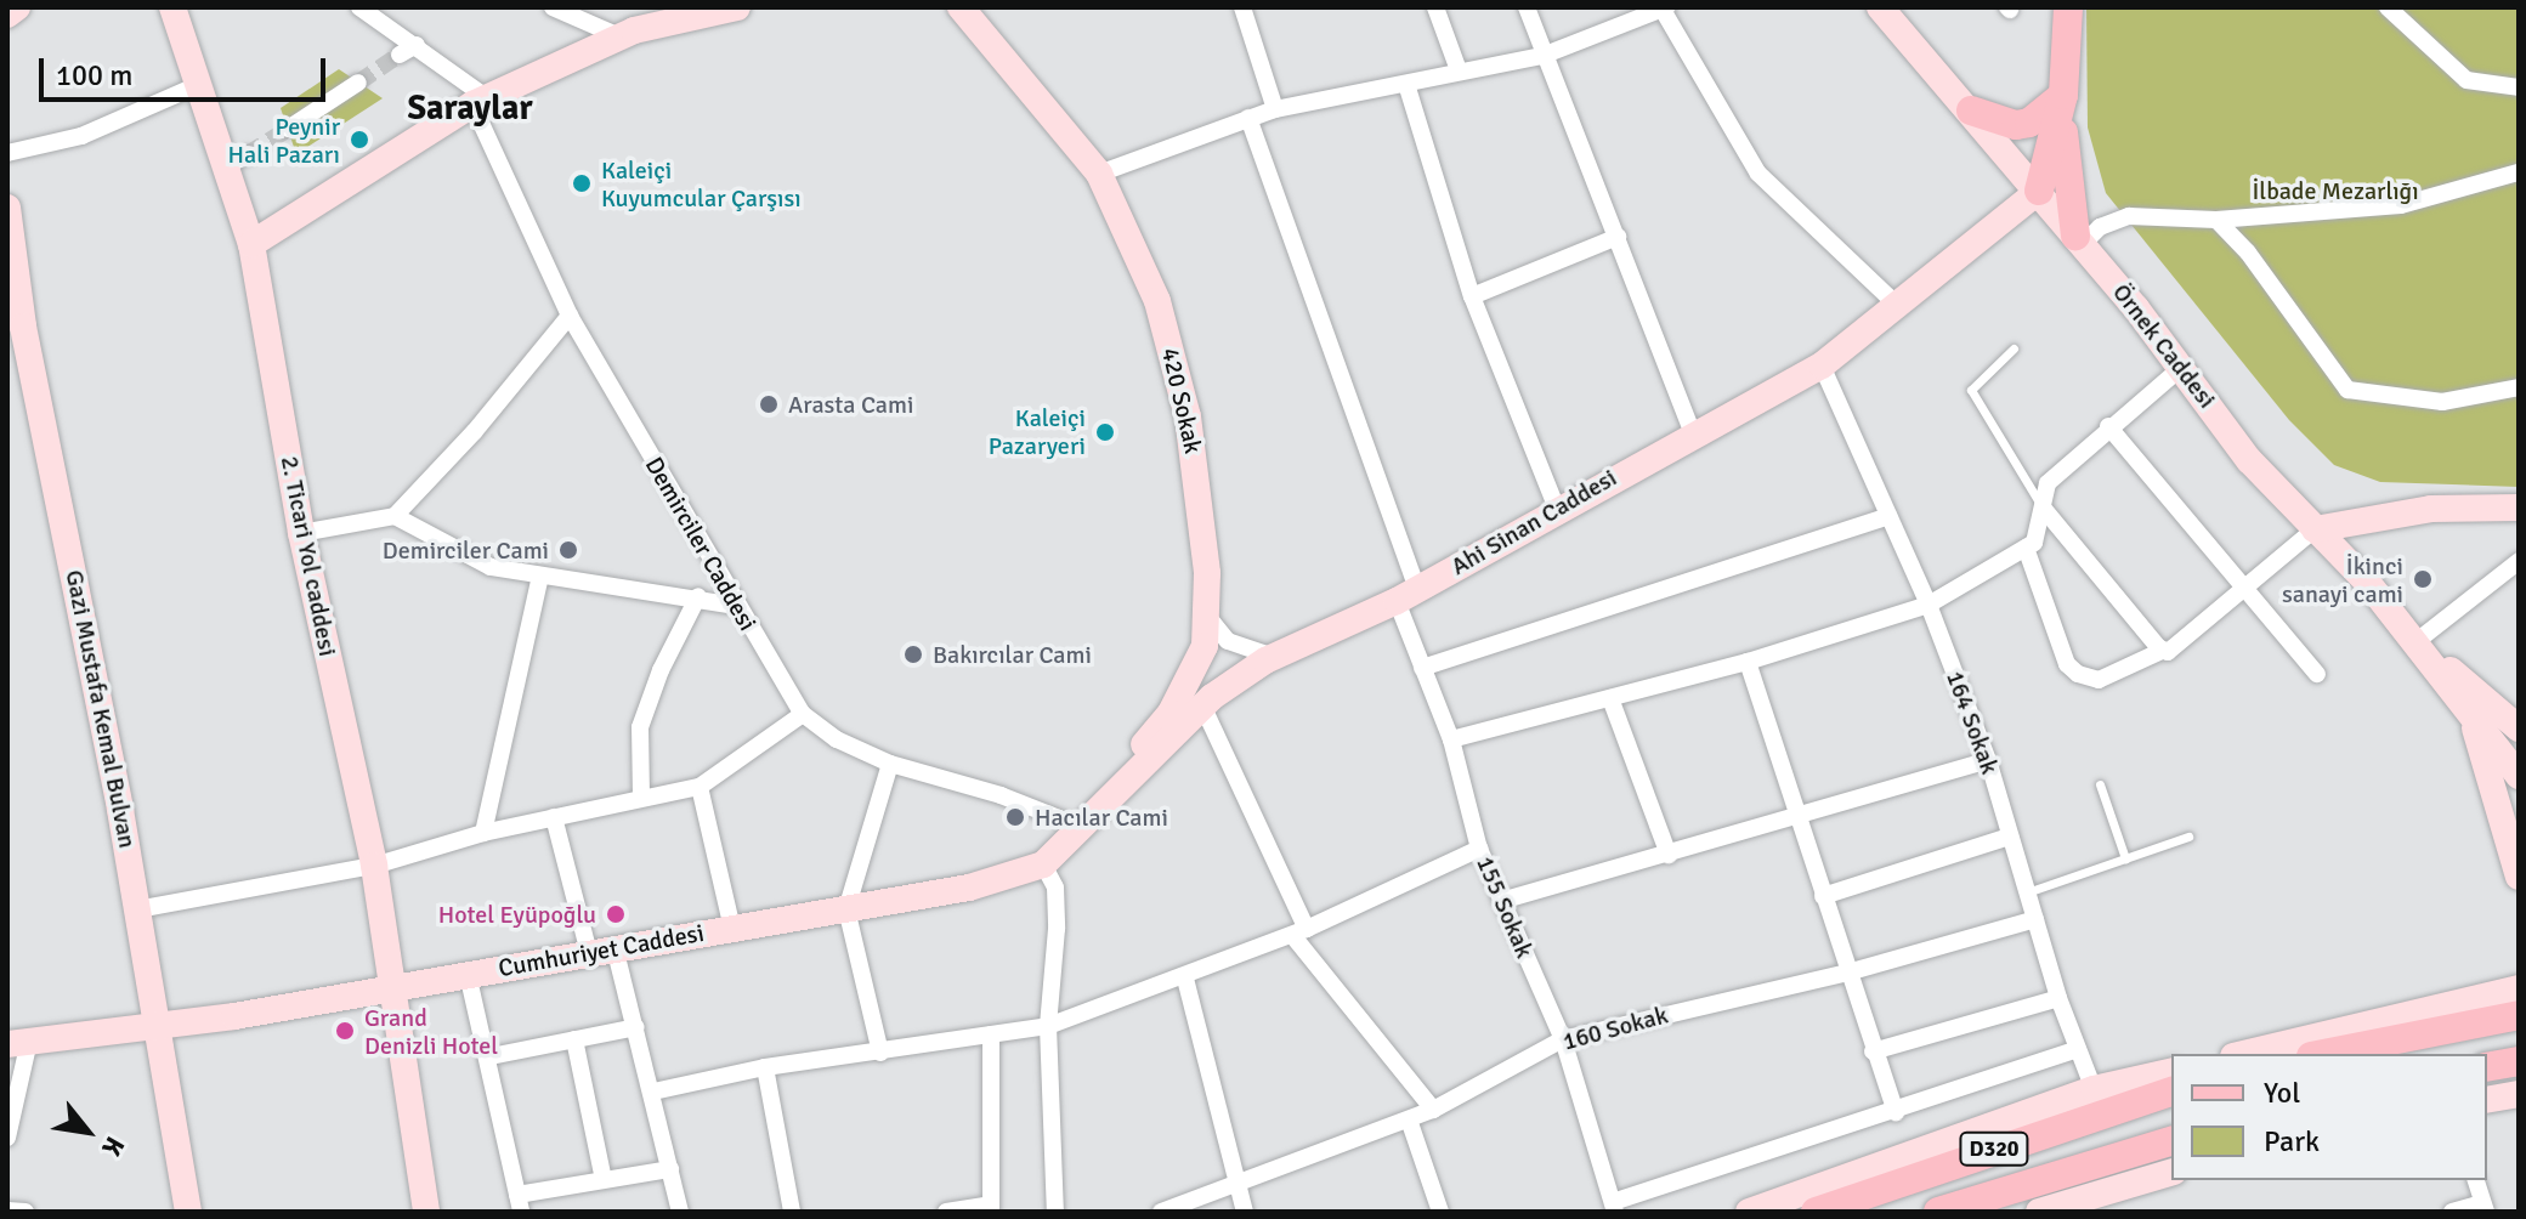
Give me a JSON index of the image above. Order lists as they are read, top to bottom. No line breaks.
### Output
{"streets":{"main road":["Örnek Caddesi","420 Sokak","Ahi Sinan Caddesi","2. Ticari Yol caddesi","Gazi Mustafa Kemal Bulvan","Cumhuriyet Caddesi","D320"],"street":["Demirciler Caddesi","164 Sokak","155 Sokak","160 Sokak"]},"crossings":[["Örnek Caddesi","Ahi Sinan Caddesi"],["420 Sokak","Ahi Sinan Caddesi"],["420 Sokak","Demirciler Caddesi"],["Ahi Sinan Caddesi","Demirciler Caddesi"],["Ahi Sinan Caddesi","164 Sokak"],["Ahi Sinan Caddesi","155 Sokak"],["Ahi Sinan Caddesi","Cumhuriyet Caddesi"],["Gazi Mustafa Kemal Bulvan","Cumhuriyet Caddesi"],["164 Sokak","160 Sokak"],["155 Sokak","160 Sokak"]],"districts":["Saraylar"],"parks":["İlbade Mezarlığı"],"places":["Peynir Hali Pazarı","Kaleiçi Kuyumcular Çarşısı","Arasta Cami","Kaleiçi Pazaryeri","Demirciler Cami","İkinci sanayi cami","Bakırcılar Cami","Hacılar Cami","Hotel Eyüpoğlu","Grand Denizli Hotel"],"legend":["Yol","Park"],"scale_bar":"100 m","north":"bottom right"}
